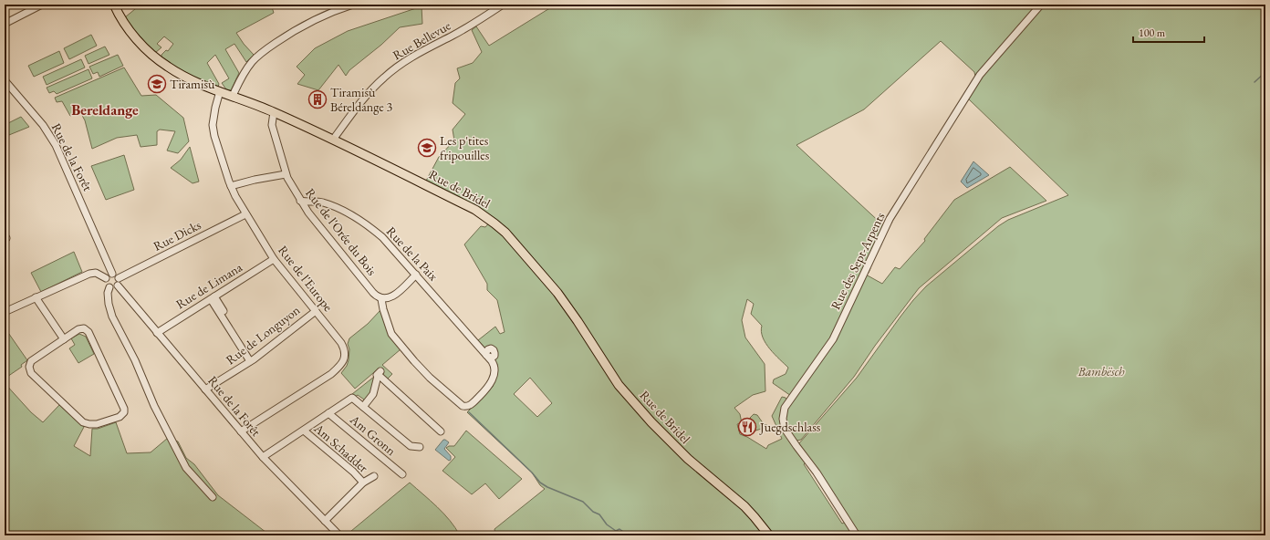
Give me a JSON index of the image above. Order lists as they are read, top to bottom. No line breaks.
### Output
{"streets":{"main road":["Rue de Bridel"],"street":["Rue Bellevue","Rue de la Forêt","Rue de l'Orée du Bois","Rue Dicks","Rue de la Paix","Rue des Sept-Arpents","Rue de l'Europe","Rue de Limana","Rue de Longuyon","Am Gronn","Am Schadder"]},"crossings":[["Rue Bellevue","Rue de Bridel"],["Rue de la Forêt","Rue Dicks"],["Rue de la Forêt","Rue de l'Europe"],["Rue de la Forêt","Rue de Limana"],["Rue de la Forêt","Rue de Longuyon"],["Rue de la Forêt","Am Gronn"],["Rue de la Forêt","Am Schadder"],["Rue de Bridel","Rue de l'Orée du Bois"],["Rue de Bridel","Rue de l'Europe"],["Rue de l'Orée du Bois","Rue de la Paix"],["Rue Dicks","Rue de l'Europe"],["Rue de l'Europe","Rue de Limana"],["Rue de l'Europe","Rue de Longuyon"],["Am Gronn","Am Schadder"]],"districts":["Bereldange"],"parks":["Bambësch"],"places":{"school or university":["Tiramisù","Les p'tites fripouilles"],"building":["Tiramisù Béreldange 3"],"restaurant":["Juegdschlass"]},"scale_bar":"100 m"}
